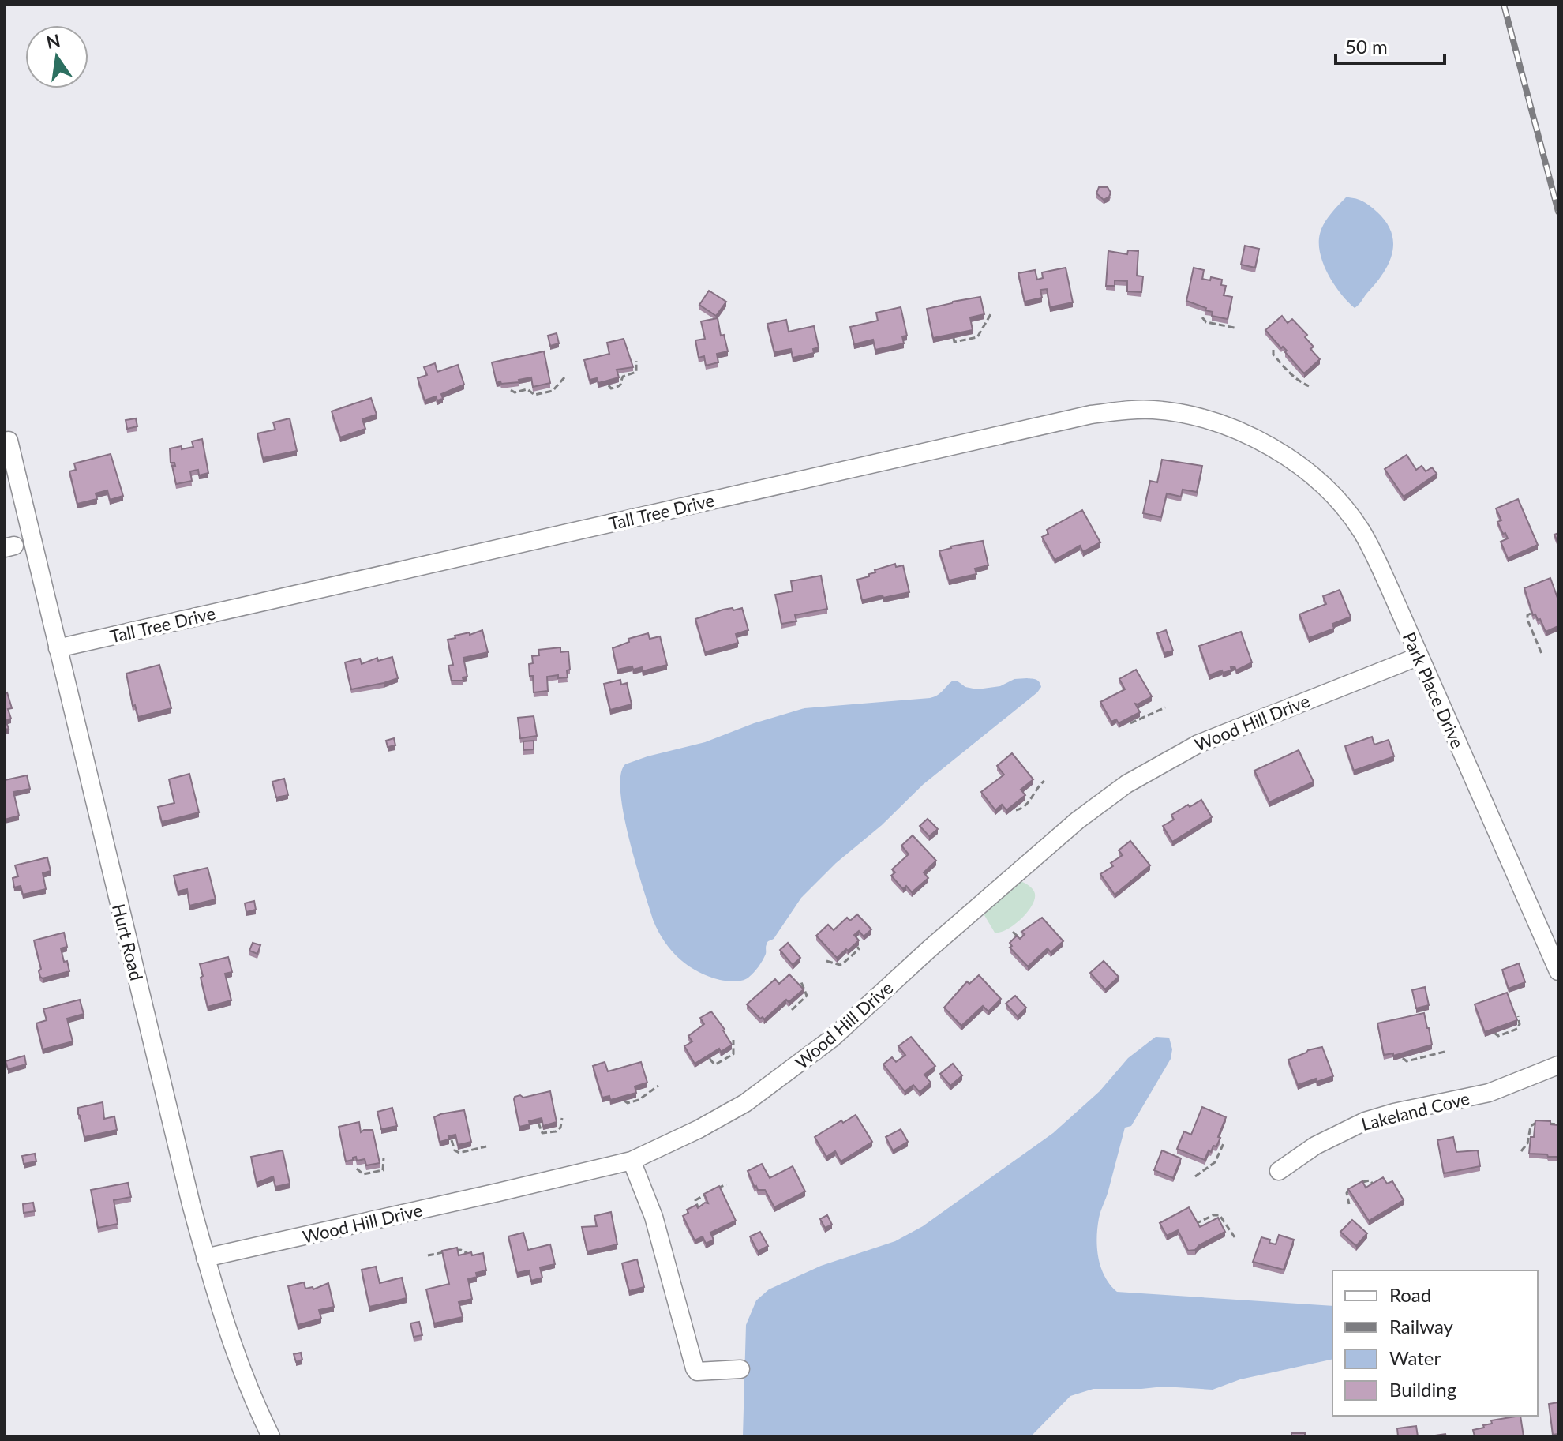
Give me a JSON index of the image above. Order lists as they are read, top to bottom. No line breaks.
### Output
{"streets":{"street":["Tall Tree Drive","Park Place Drive","Wood Hill Drive","Hurt Road","Lakeland Cove"]},"crossings":[["Tall Tree Drive","Park Place Drive"],["Tall Tree Drive","Hurt Road"],["Park Place Drive","Wood Hill Drive"],["Wood Hill Drive","Hurt Road"]],"legend":["Road","Railway","Water","Building"],"scale_bar":"50 m","north":"top"}
